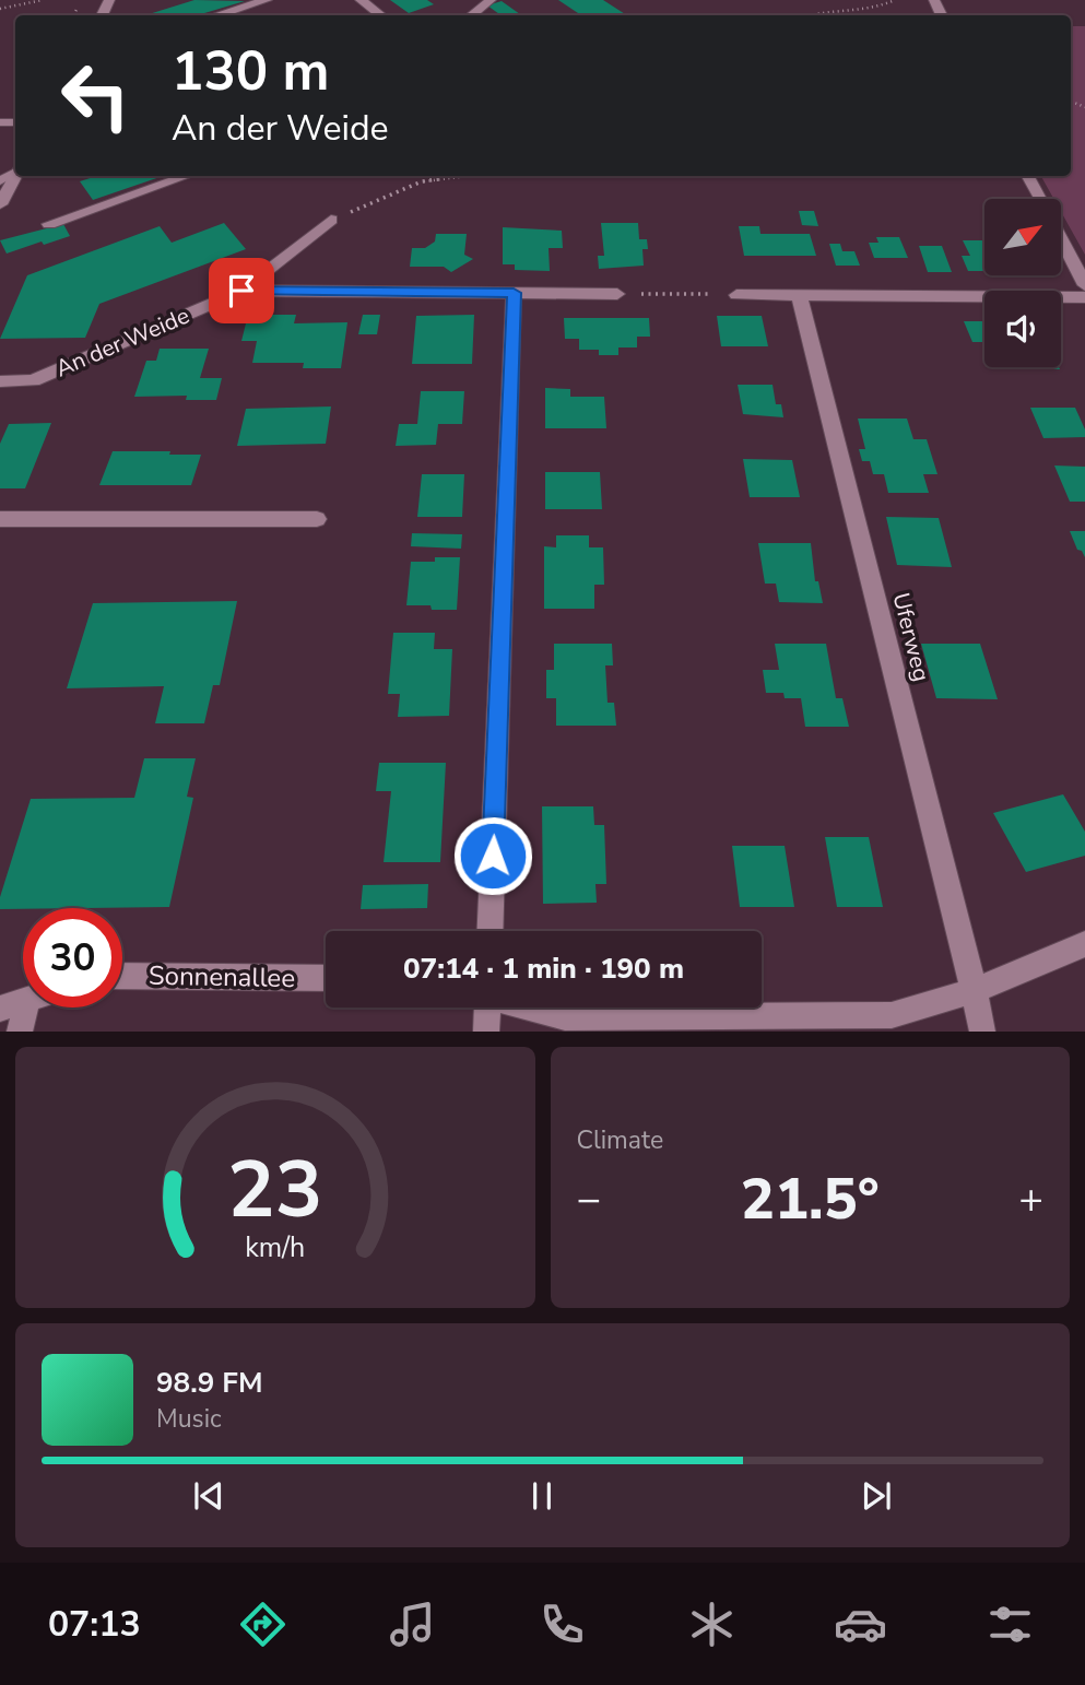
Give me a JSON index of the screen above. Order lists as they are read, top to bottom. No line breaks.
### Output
{"streets":{"street":["An der Weide","Uferweg","Sonnenallee"]},"north":"top right","page":{"turn":["130 m","An der Weide"],"limit":"30","trip":"07:14 · 1 min · 190 m","tile":"Climate","heat":["−","21.5°","+"],"song":["98.9 FM","Music"],"tabs":"07:13","gauge":["23","km/h"]}}
